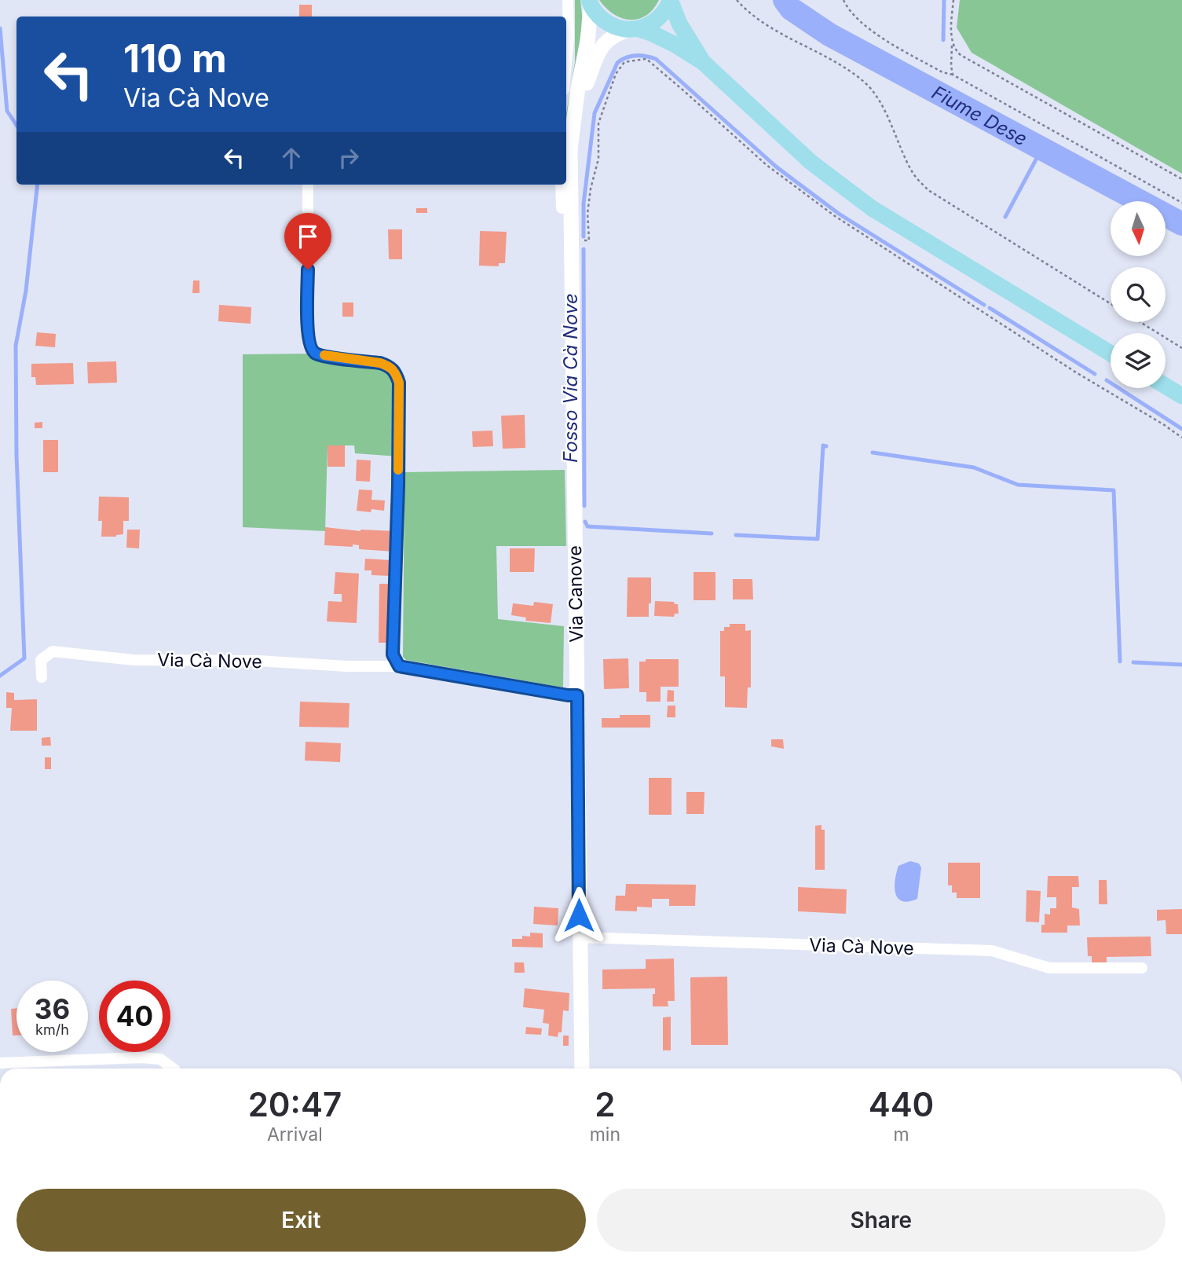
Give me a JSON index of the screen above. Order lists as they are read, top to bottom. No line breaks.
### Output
{"streets":{"street":["Via Canove","Via Cà Nove"]},"crossings":[["Via Canove","Via Cà Nove"]],"water":["Fiume Dese","Fosso Via Cà Nove"],"north":"bottom","page":{"turn":["110 m","Via Cà Nove"],"speed":"36 km/h","limit":"40","eta":["20:47","Arrival","2","min","440","m"],"buttons":["Exit","Share"]}}
